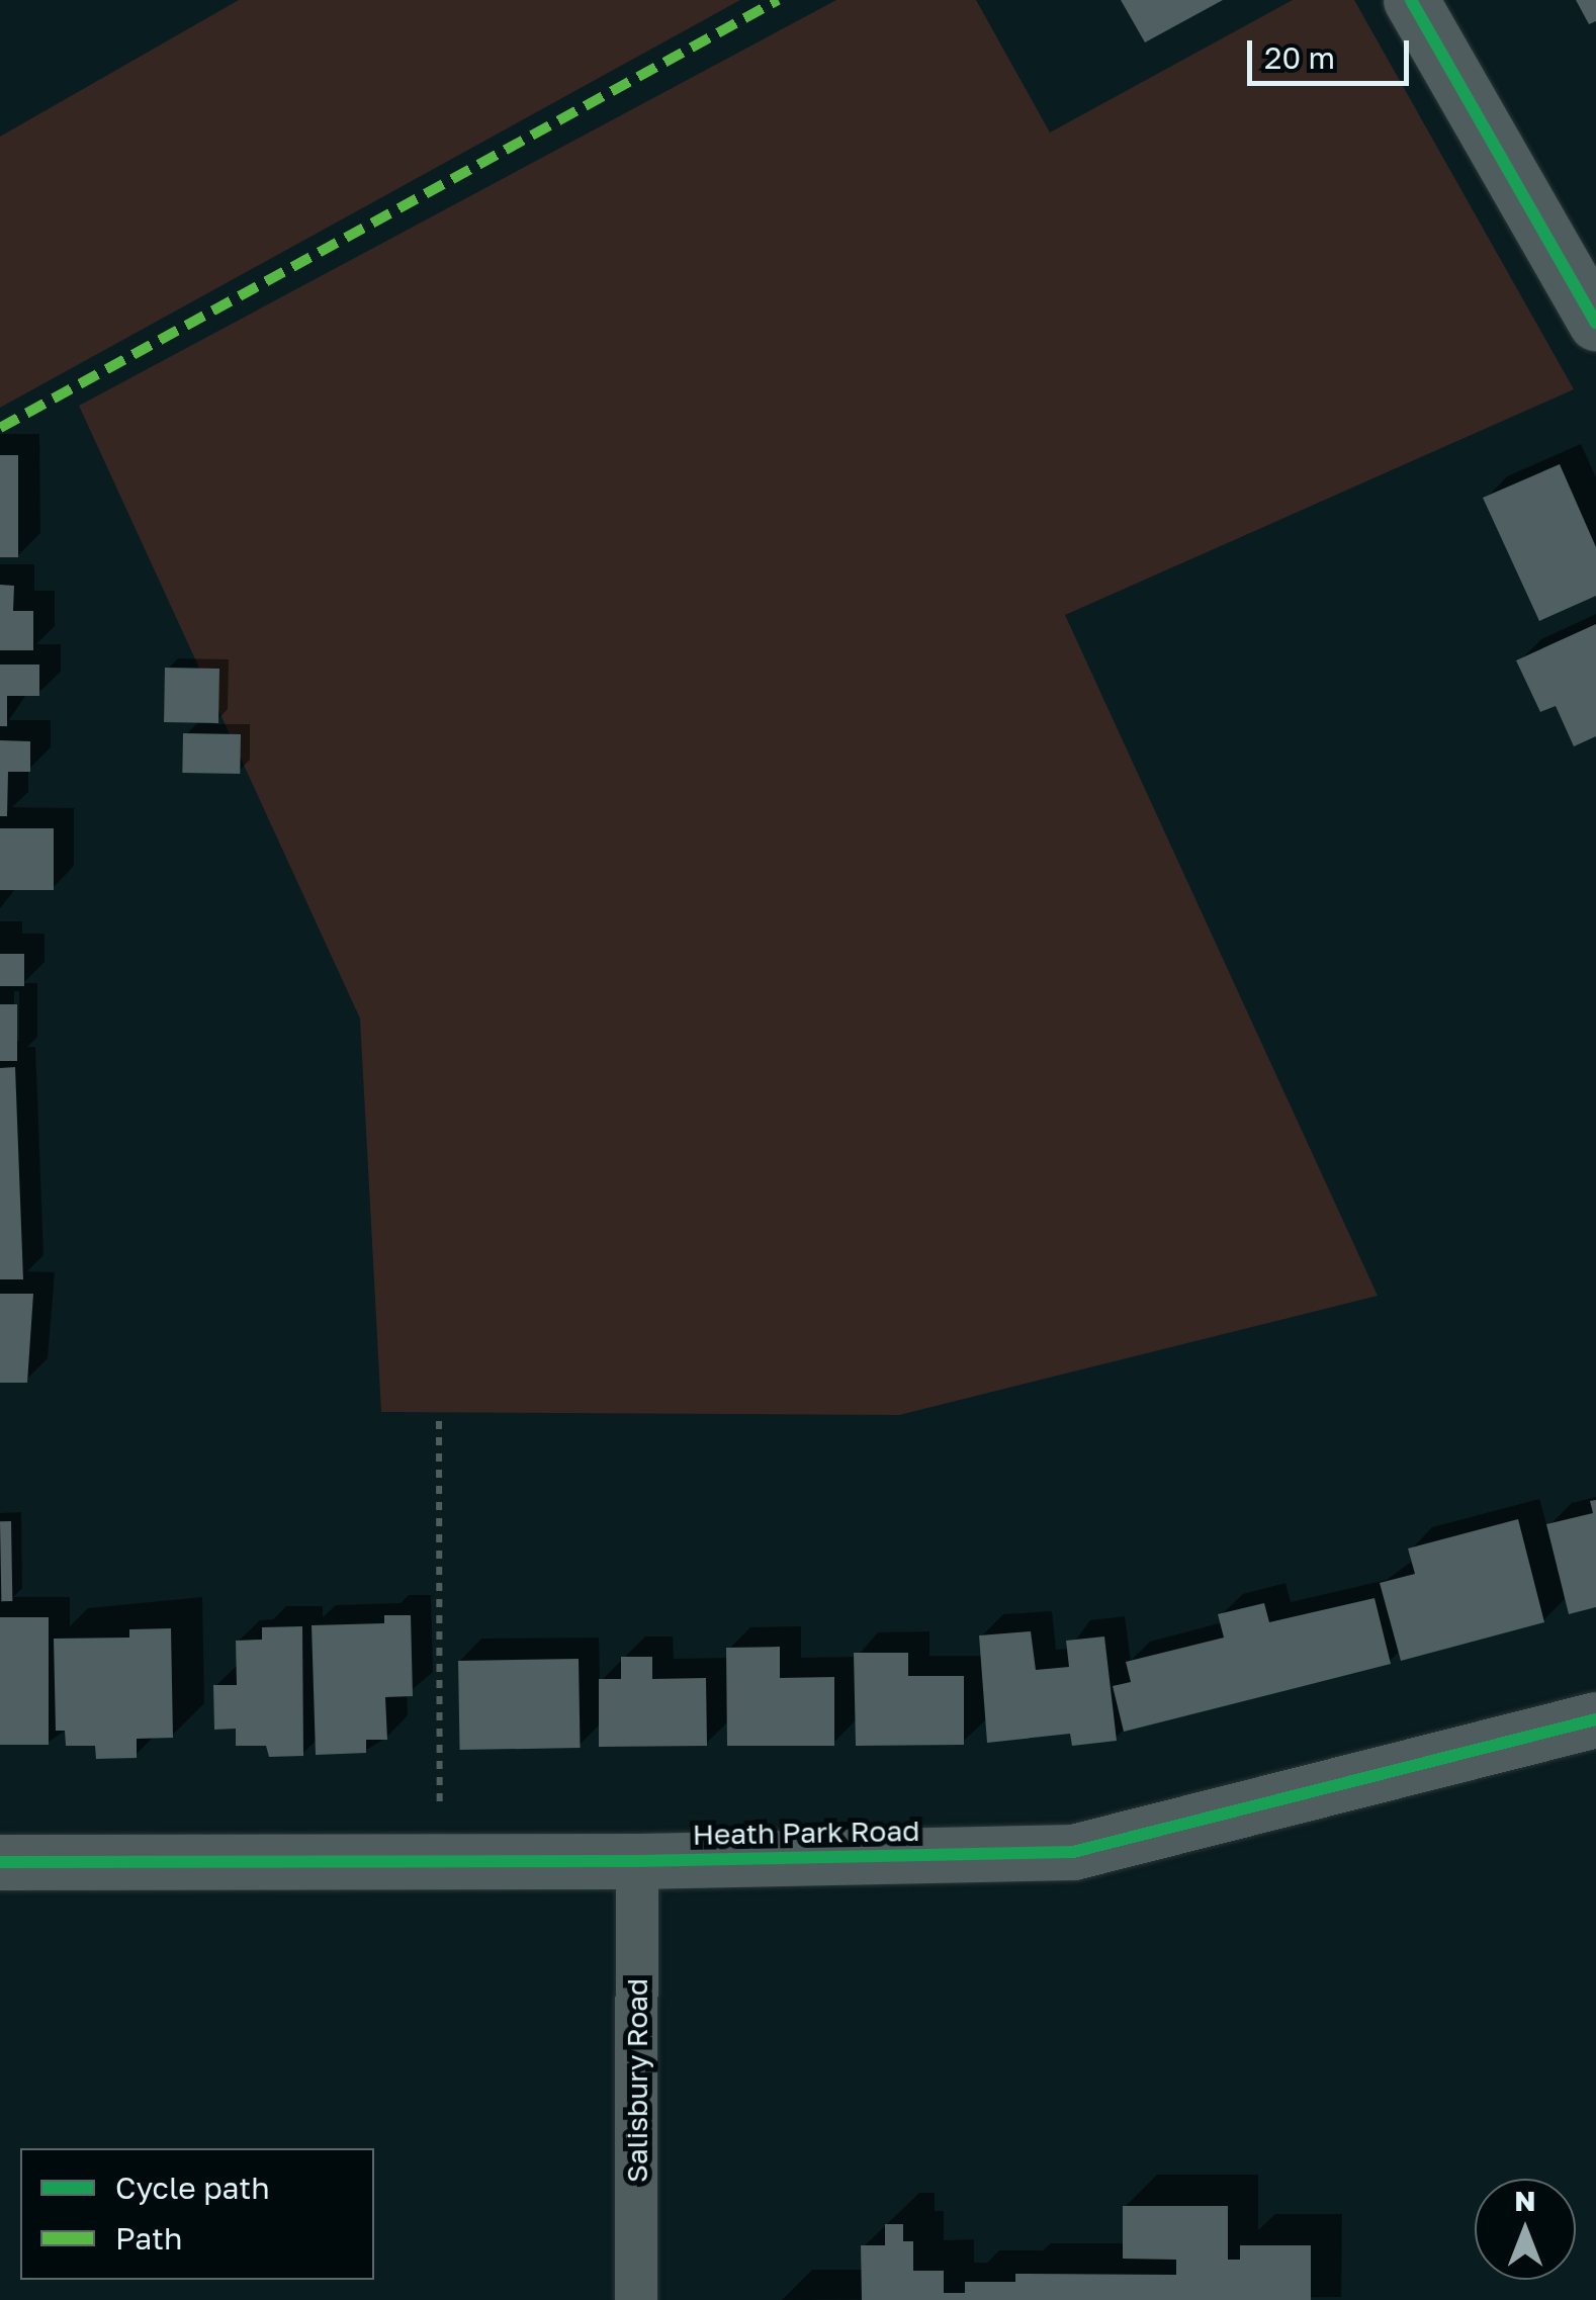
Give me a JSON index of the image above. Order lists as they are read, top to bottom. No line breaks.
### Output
{"streets":{"street":["Heath Park Road","Salisbury Road"]},"crossings":[["Heath Park Road","Salisbury Road"]],"legend":["Cycle path","Path"],"scale_bar":"20 m","north":"top"}
